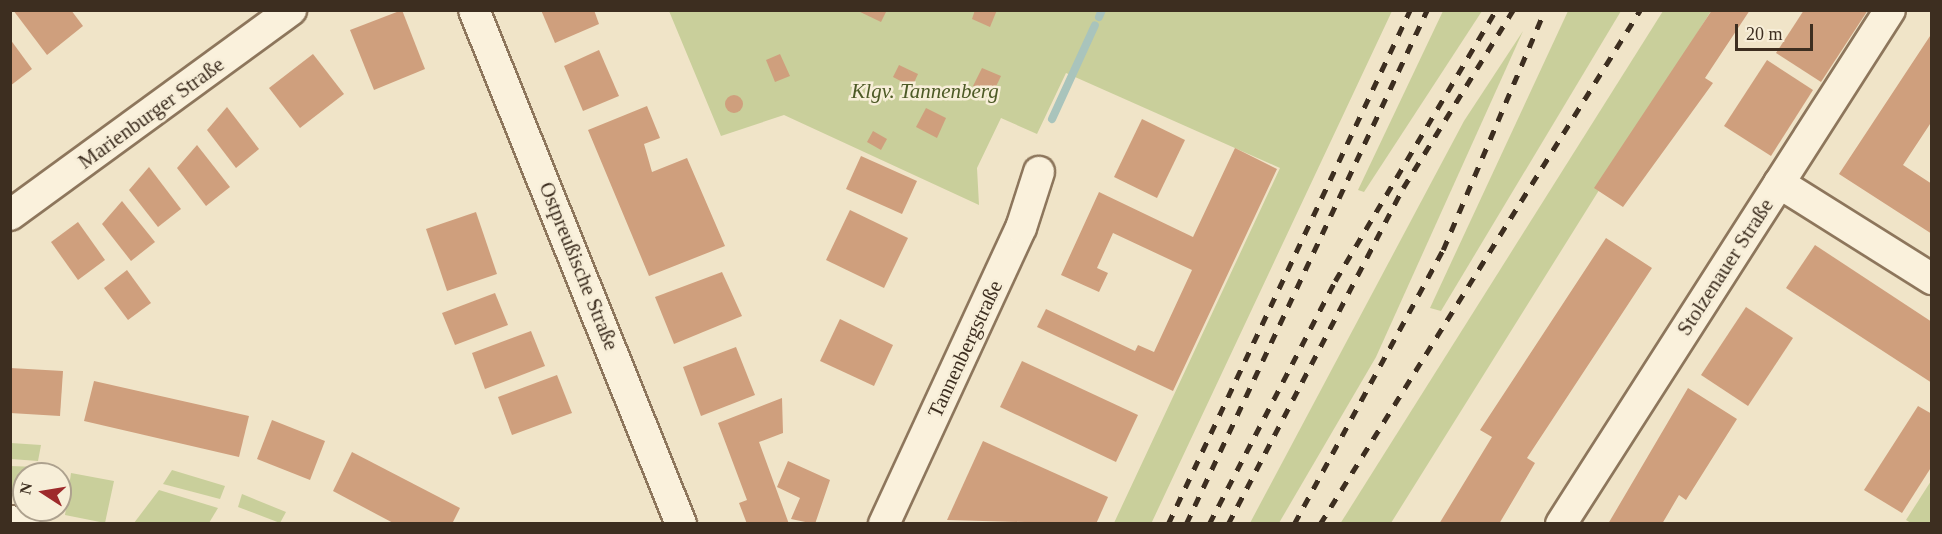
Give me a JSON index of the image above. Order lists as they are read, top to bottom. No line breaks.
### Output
{"streets":{"street":["Marienburger Straße","Ostpreußische Straße","Stolzenauer Straße","Tannenbergstraße"]},"parks":["Klgv. Tannenberg"],"scale_bar":"20 m","north":"left"}
